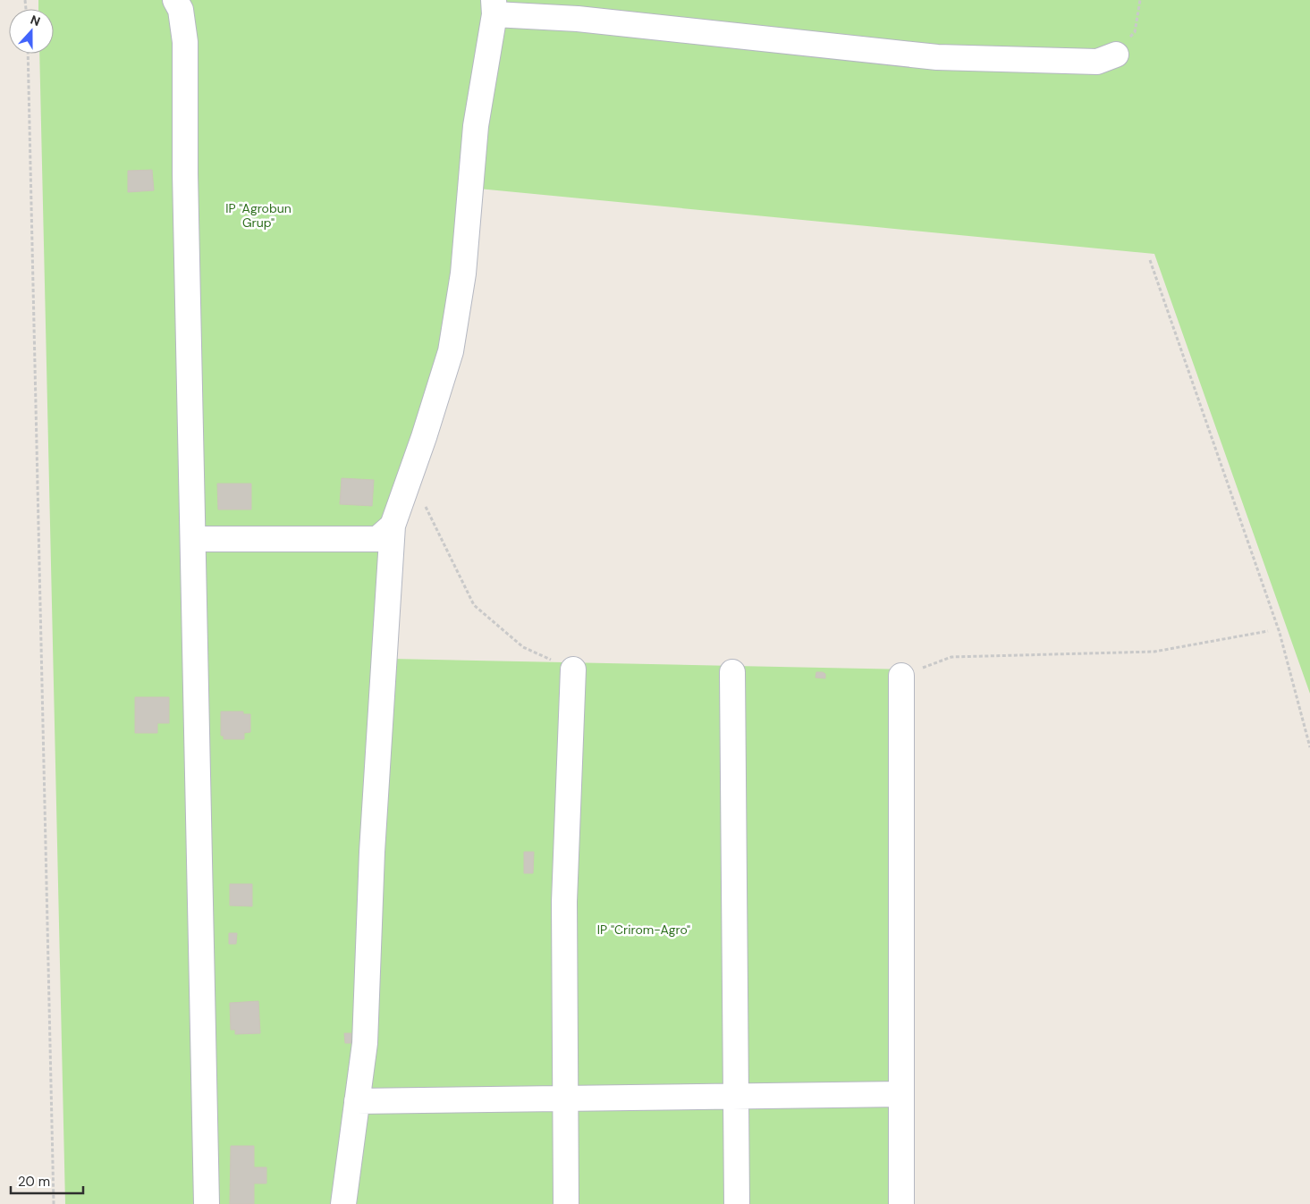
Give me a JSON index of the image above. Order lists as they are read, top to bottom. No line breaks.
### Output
{"parks":["IP \"Agrobun Grup\"","IP \"Crirom-Agro\""],"scale_bar":"20 m","north":"top"}
